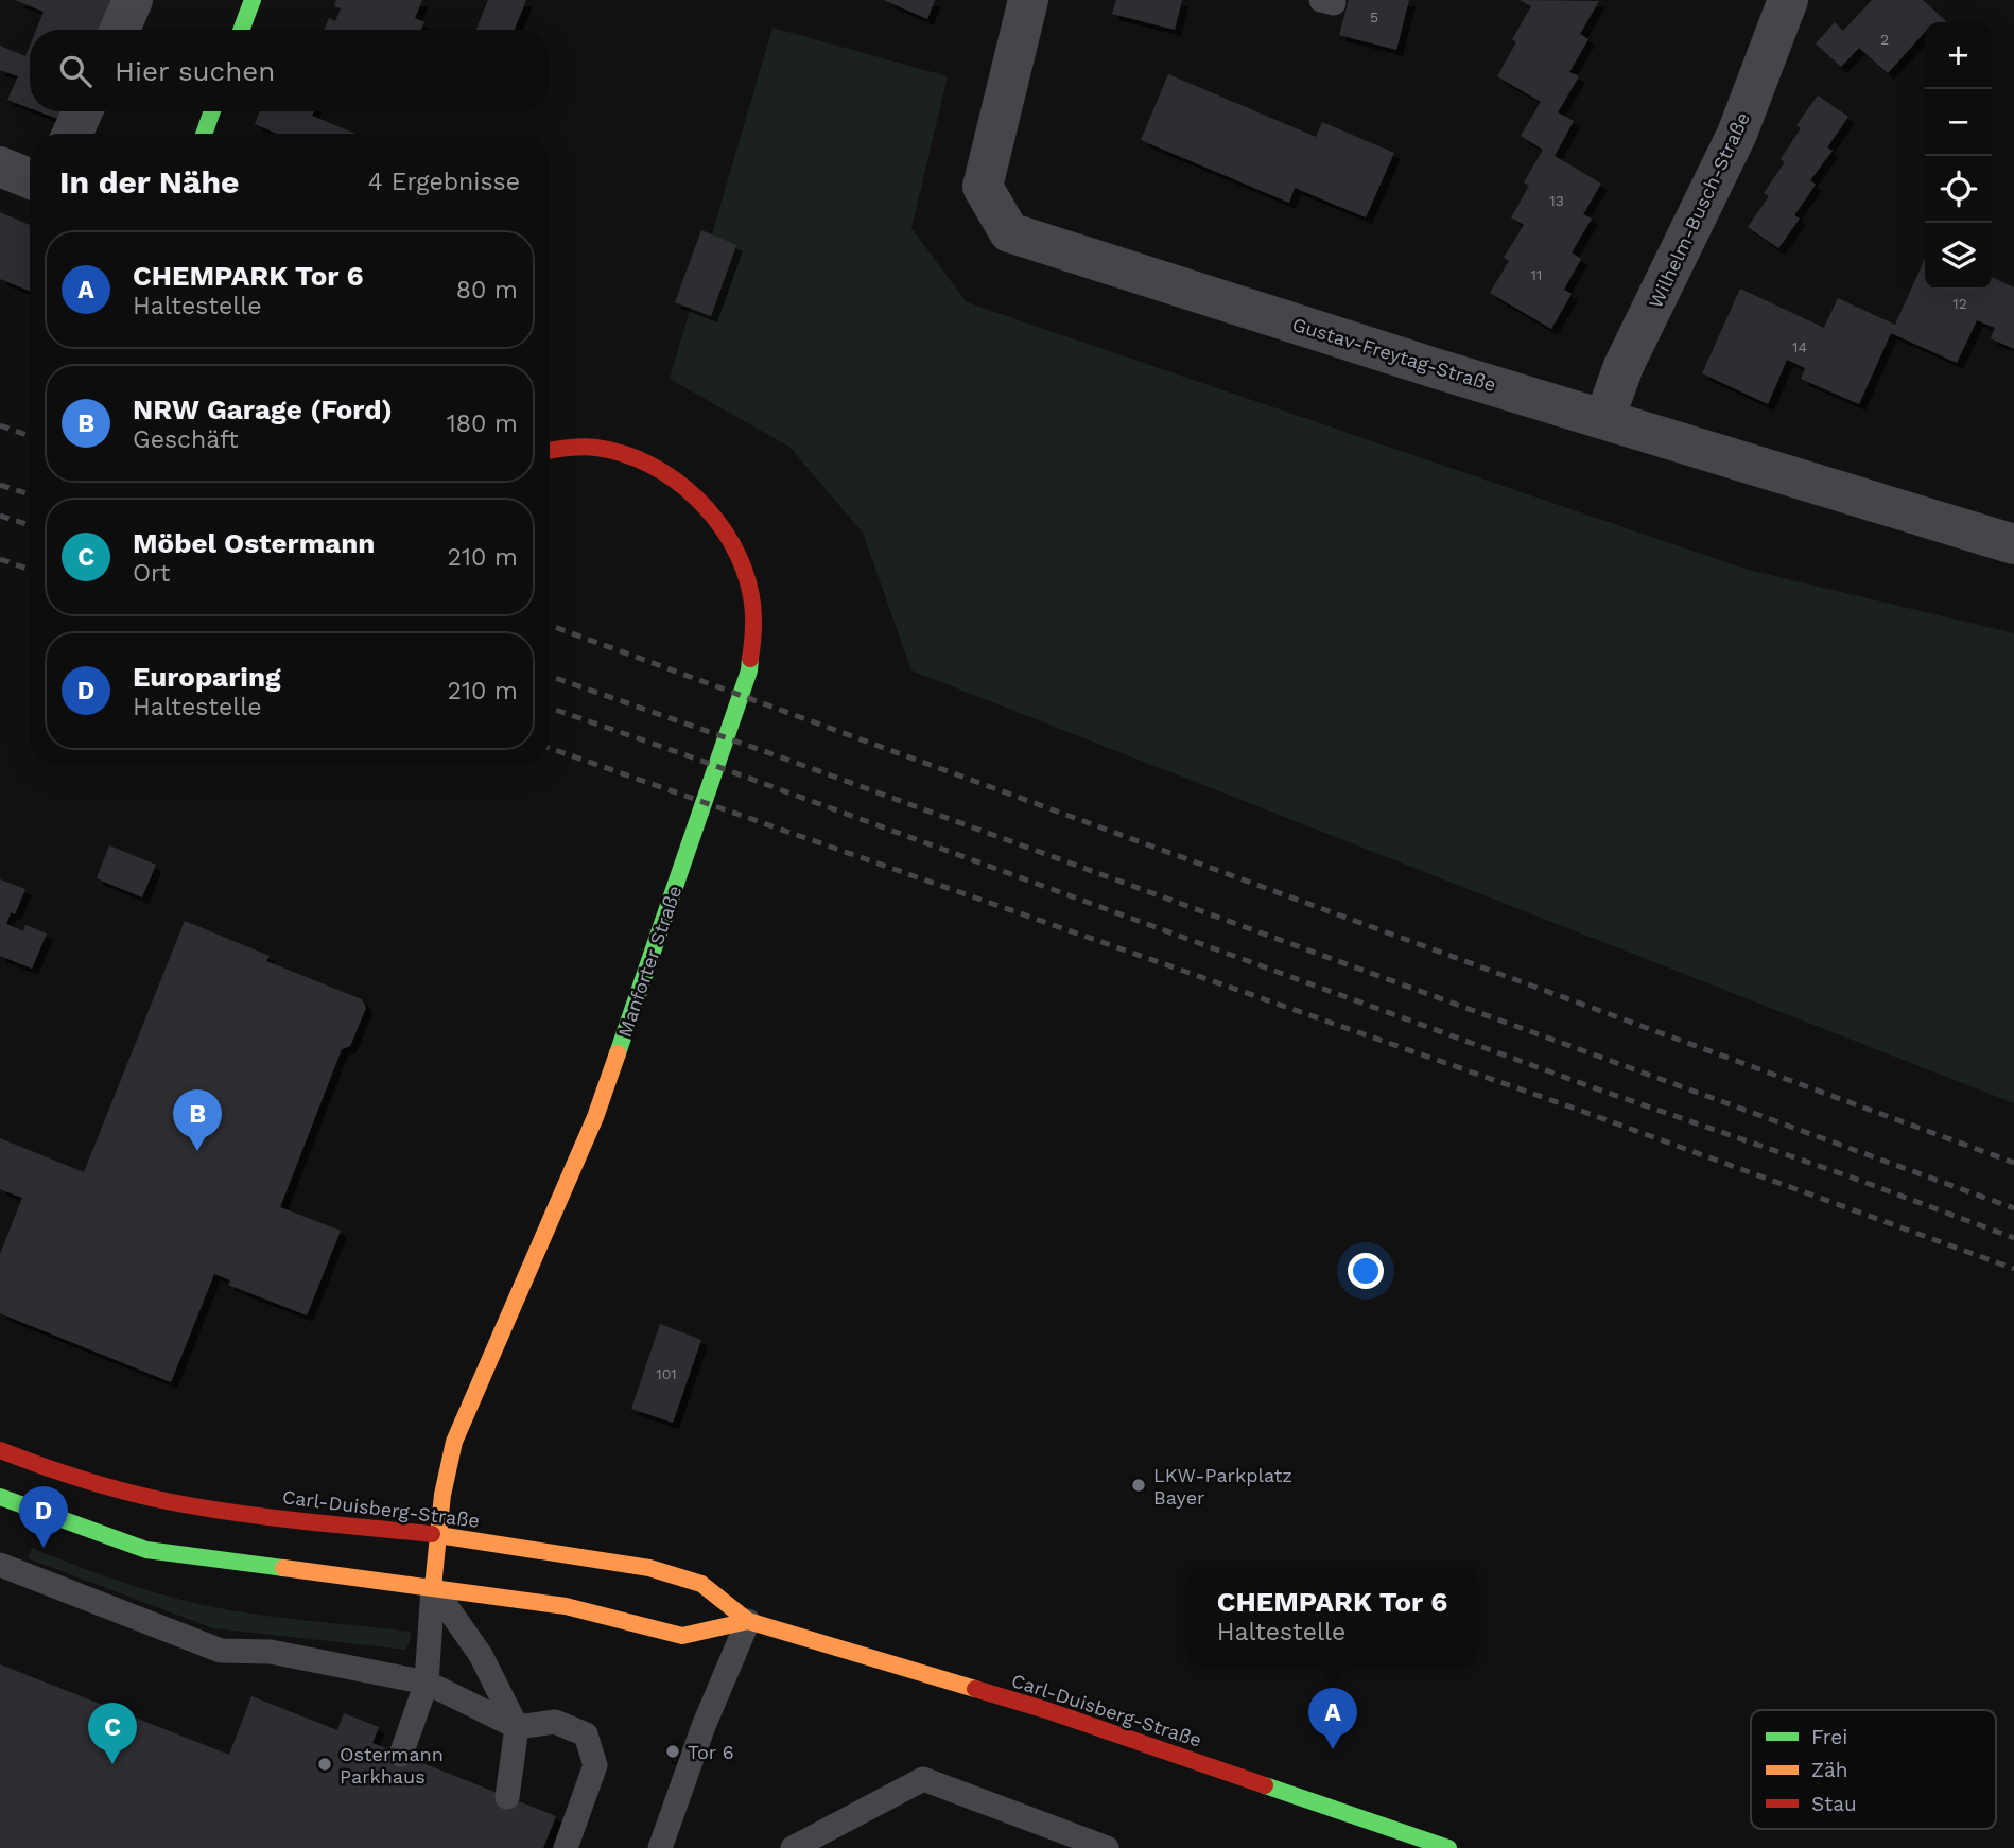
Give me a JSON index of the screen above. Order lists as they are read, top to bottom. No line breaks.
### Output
{"streets":{"street":["Wilhelm-Busch-Straße","Gustav-Freytag-Straße","Manforter Straße","Carl-Duisberg-Straße"]},"crossings":[["Wilhelm-Busch-Straße","Gustav-Freytag-Straße"],["Manforter Straße","Carl-Duisberg-Straße"]],"places":["LKW-Parkplatz Bayer","Tor 6","Ostermann Parkhaus"],"house_numbers":["5","2","13","11","12","14","101"],"legend":["Frei","Zäh","Stau"],"page":{"map_buttons":["+","−"],"search":"Hier suchen","heading":["In der Nähe","4 Ergebnisse"],"list":[{"mark":"A","name":"CHEMPARK Tor 6","note":"Haltestelle","value":"80 m"},{"mark":"B","name":"NRW Garage (Ford)","note":"Geschäft","value":"180 m"},{"mark":"C","name":"Möbel Ostermann","note":"Ort","value":"210 m"},{"mark":"D","name":"Europaring","note":"Haltestelle","value":"210 m"}],"pins":["B","D","A","C"],"popup":["CHEMPARK Tor 6","Haltestelle"]}}
